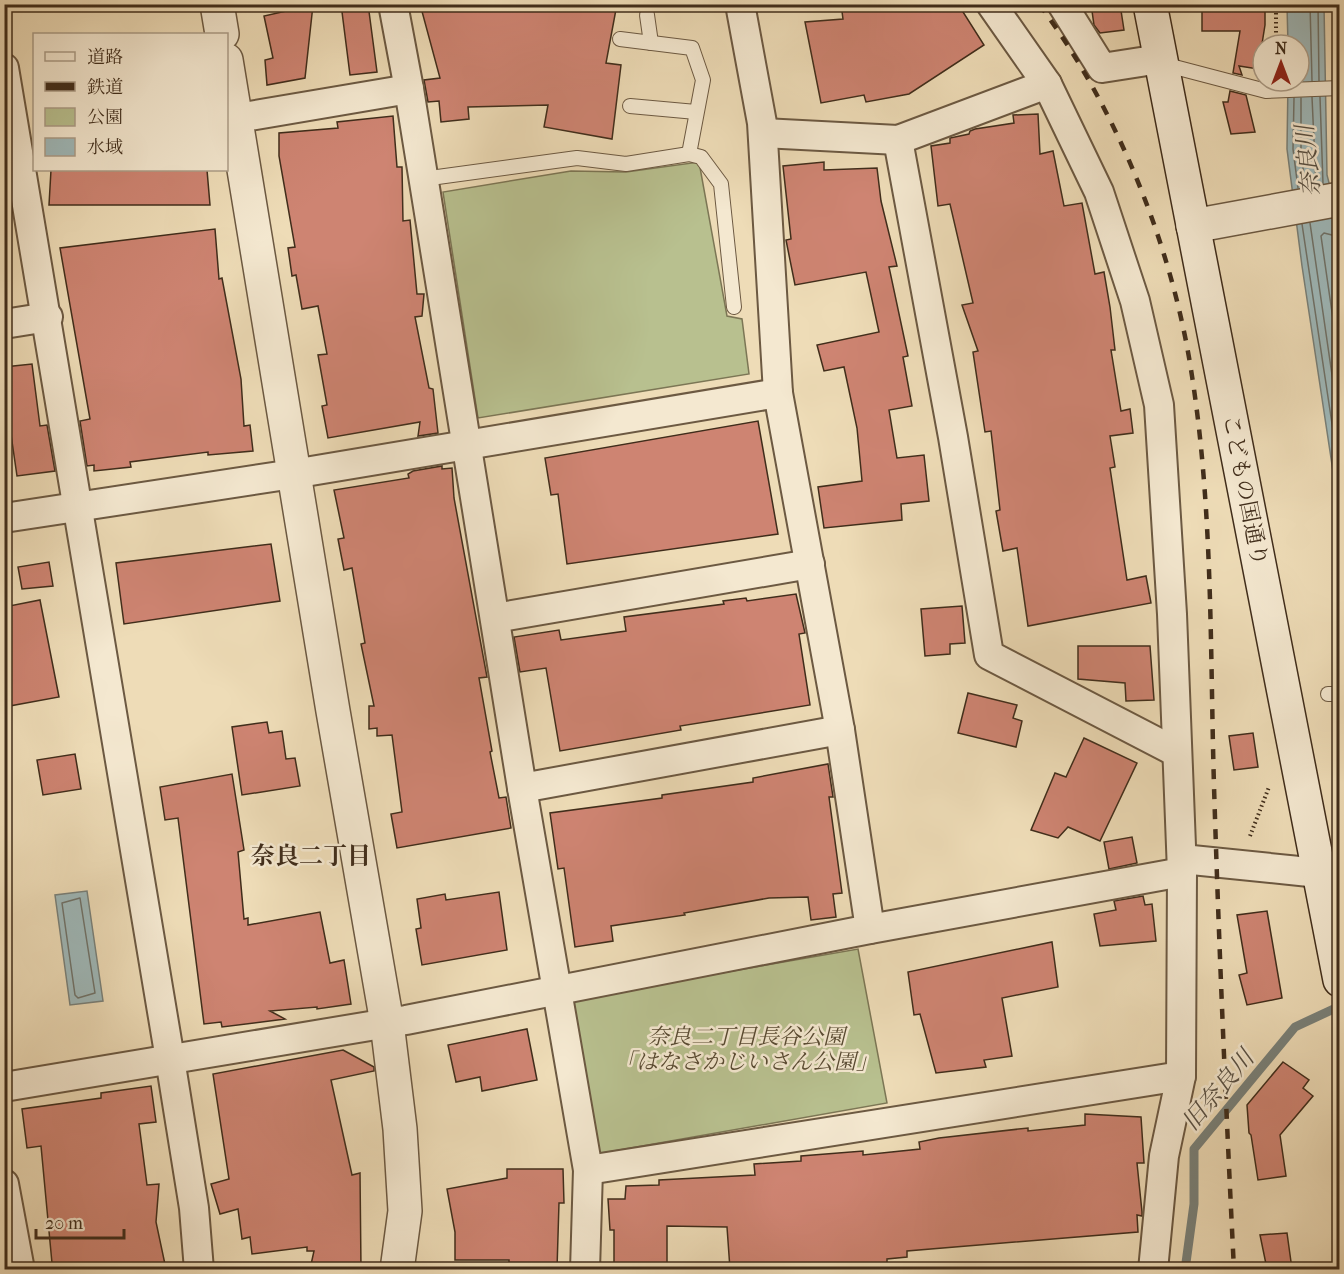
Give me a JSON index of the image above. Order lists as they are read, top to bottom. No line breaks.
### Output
{"streets":{"street":["こどもの国通り"]},"districts":["奈良二丁目"],"water":["奈良川","旧奈良川"],"parks":["奈良二丁目長谷公園 「はなさかじいさん公園」"],"legend":["道路","鉄道","公園","水域"],"scale_bar":"20 m","north":"top"}
